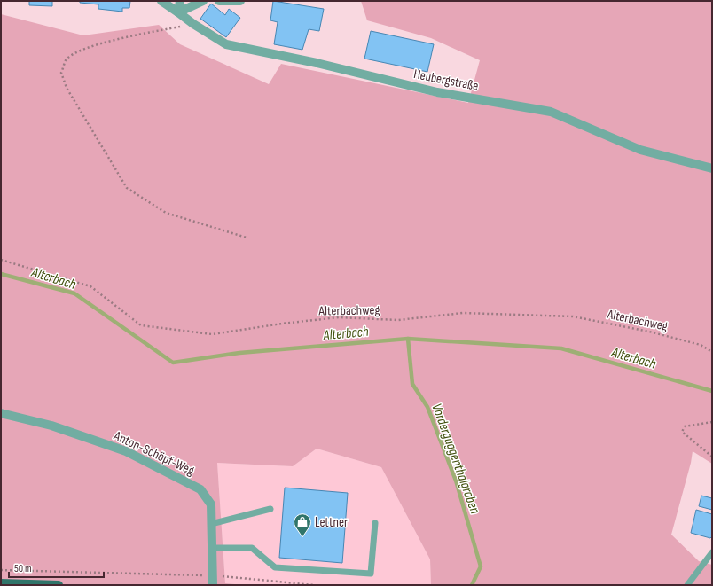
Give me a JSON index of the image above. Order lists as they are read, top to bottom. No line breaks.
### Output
{"streets":{"street":["Heubergstraße","Anton-Schöpf-Weg"],"path":["Alterbachweg"]},"water":["Alterbach","Vorderguggenthalgraben"],"places":{"shop":["Lettner"]},"scale_bar":"50 m"}
